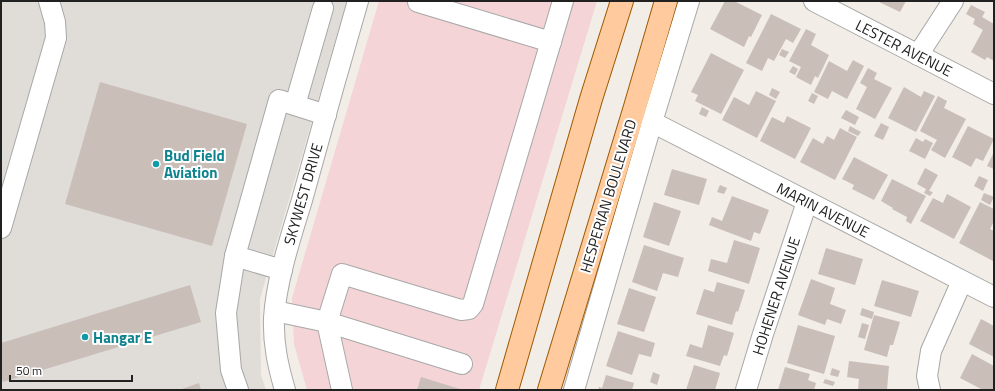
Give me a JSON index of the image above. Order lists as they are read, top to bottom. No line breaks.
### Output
{"streets":{"main road":["HESPERIAN BOULEVARD"],"street":["LESTER AVENUE","SKYWEST DRIVE","MARIN AVENUE","HOHENER AVENUE"]},"crossings":[["HESPERIAN BOULEVARD","MARIN AVENUE"],["MARIN AVENUE","HOHENER AVENUE"]],"places":["Bud Field Aviation","Hangar E"],"scale_bar":"50 m"}
